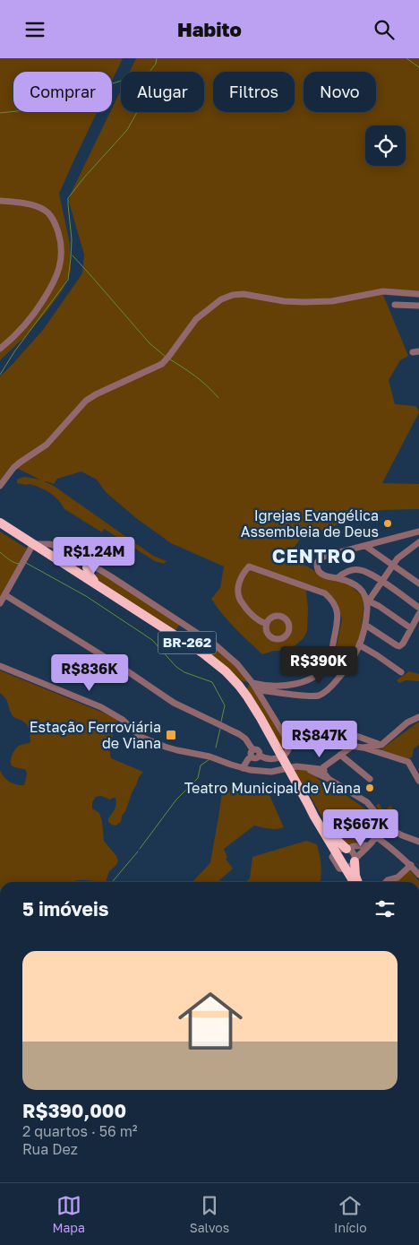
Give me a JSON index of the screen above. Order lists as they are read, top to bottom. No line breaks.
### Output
{"streets":{"highway":["BR-262"]},"districts":["CENTRO"],"places":{"other":["Igrejas Evangélica Assembleia de Deus","Teatro Municipal de Viana"],"transit":["Estação Ferroviária de Viana"]},"page":{"header":"Habito","chip":["Comprar","Alugar","Filtros","Novo"],"price":["R$1.24M","R$390K","R$836K","R$847K","R$667K"],"heading":"5 imóveis","list":[{"name":"R$390,000","note":"2 quartos · 56 m² · Rua Dez"}],"tabs":["Mapa","Salvos","Início"]}}
